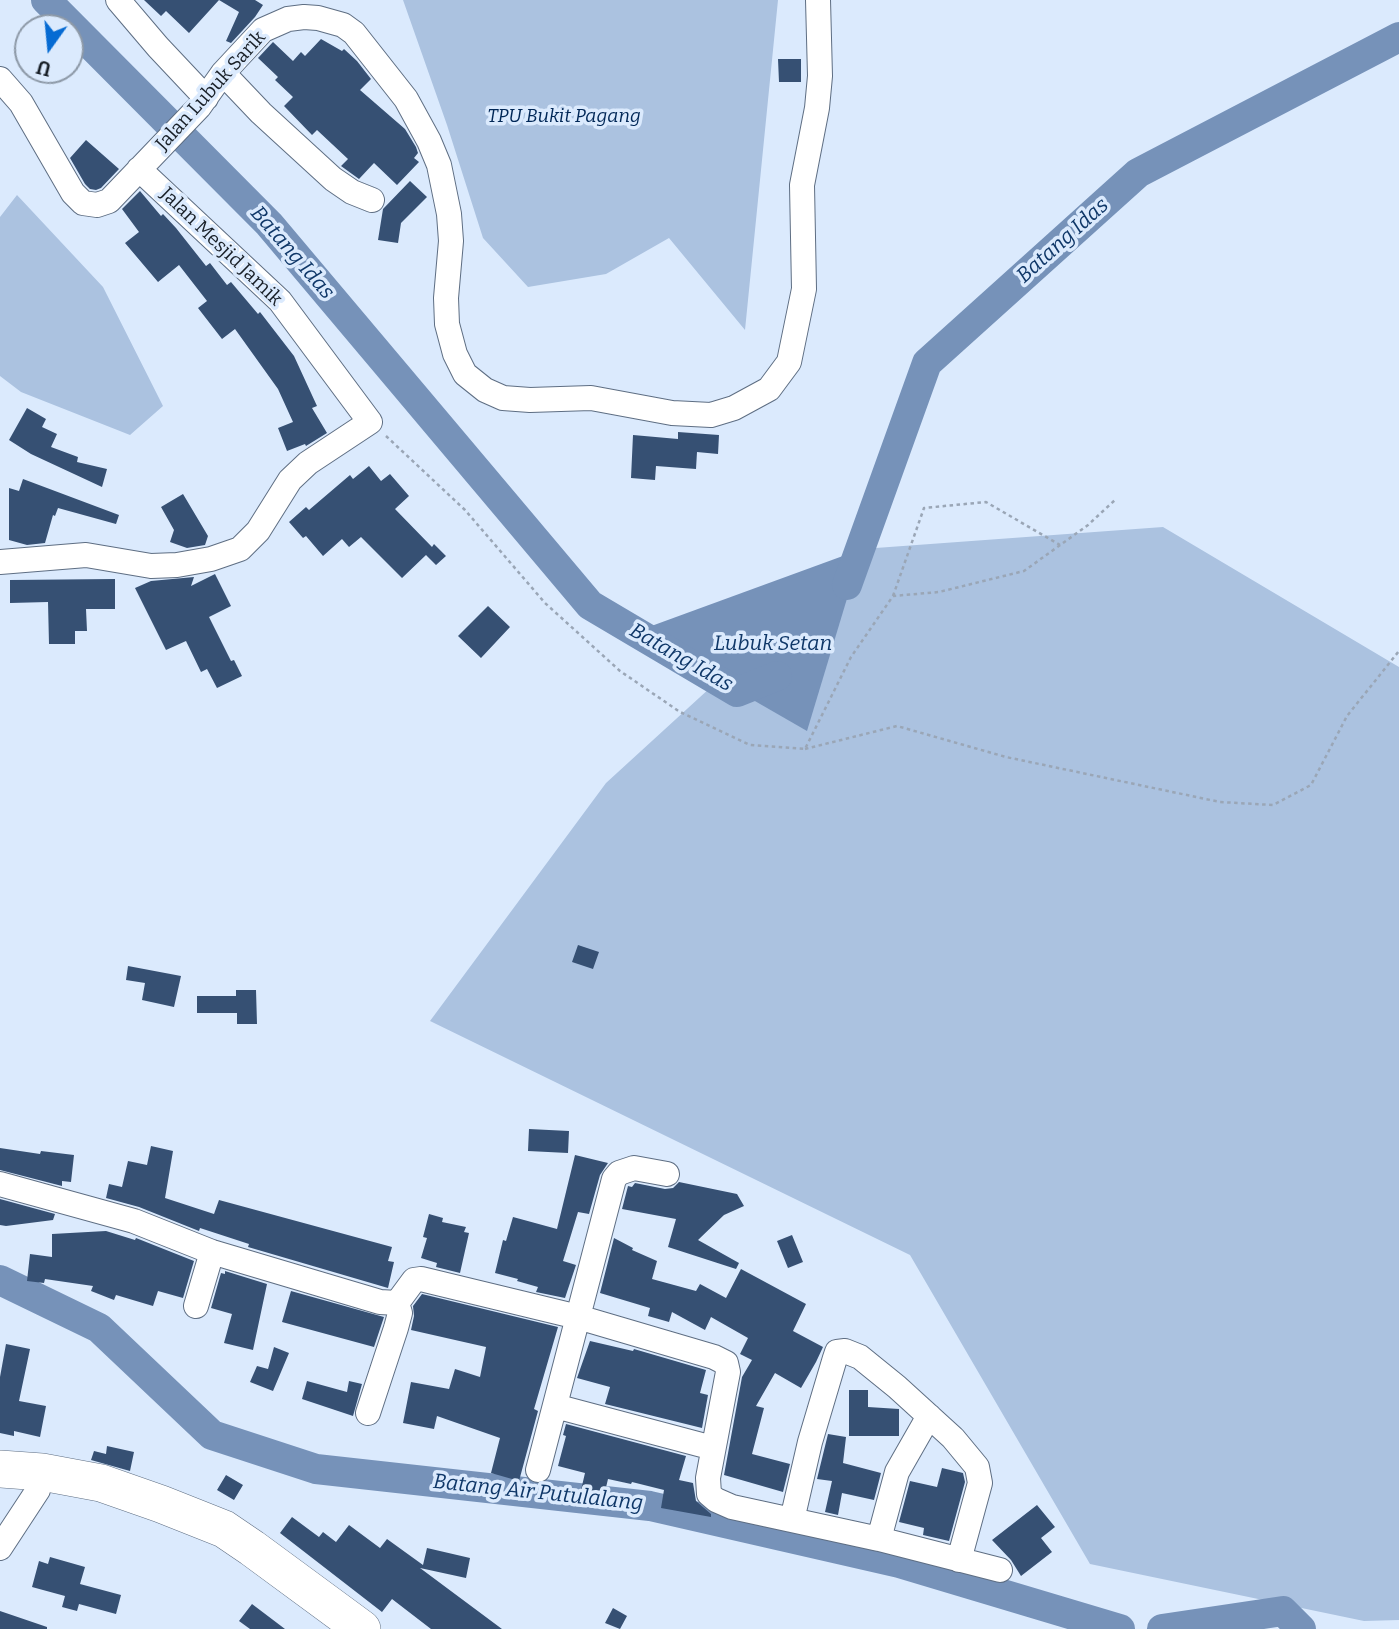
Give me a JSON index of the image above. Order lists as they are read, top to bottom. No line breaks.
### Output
{"streets":{"street":["Jalan Lubuk Sarik","Jalan Mesjid Jamik"]},"crossings":[["Jalan Lubuk Sarik","Jalan Mesjid Jamik"]],"water":["Batang Idas","Lubuk Setan","Batang Air Putulalang"],"parks":["TPU Bukit Pagang"],"north":"bottom"}
